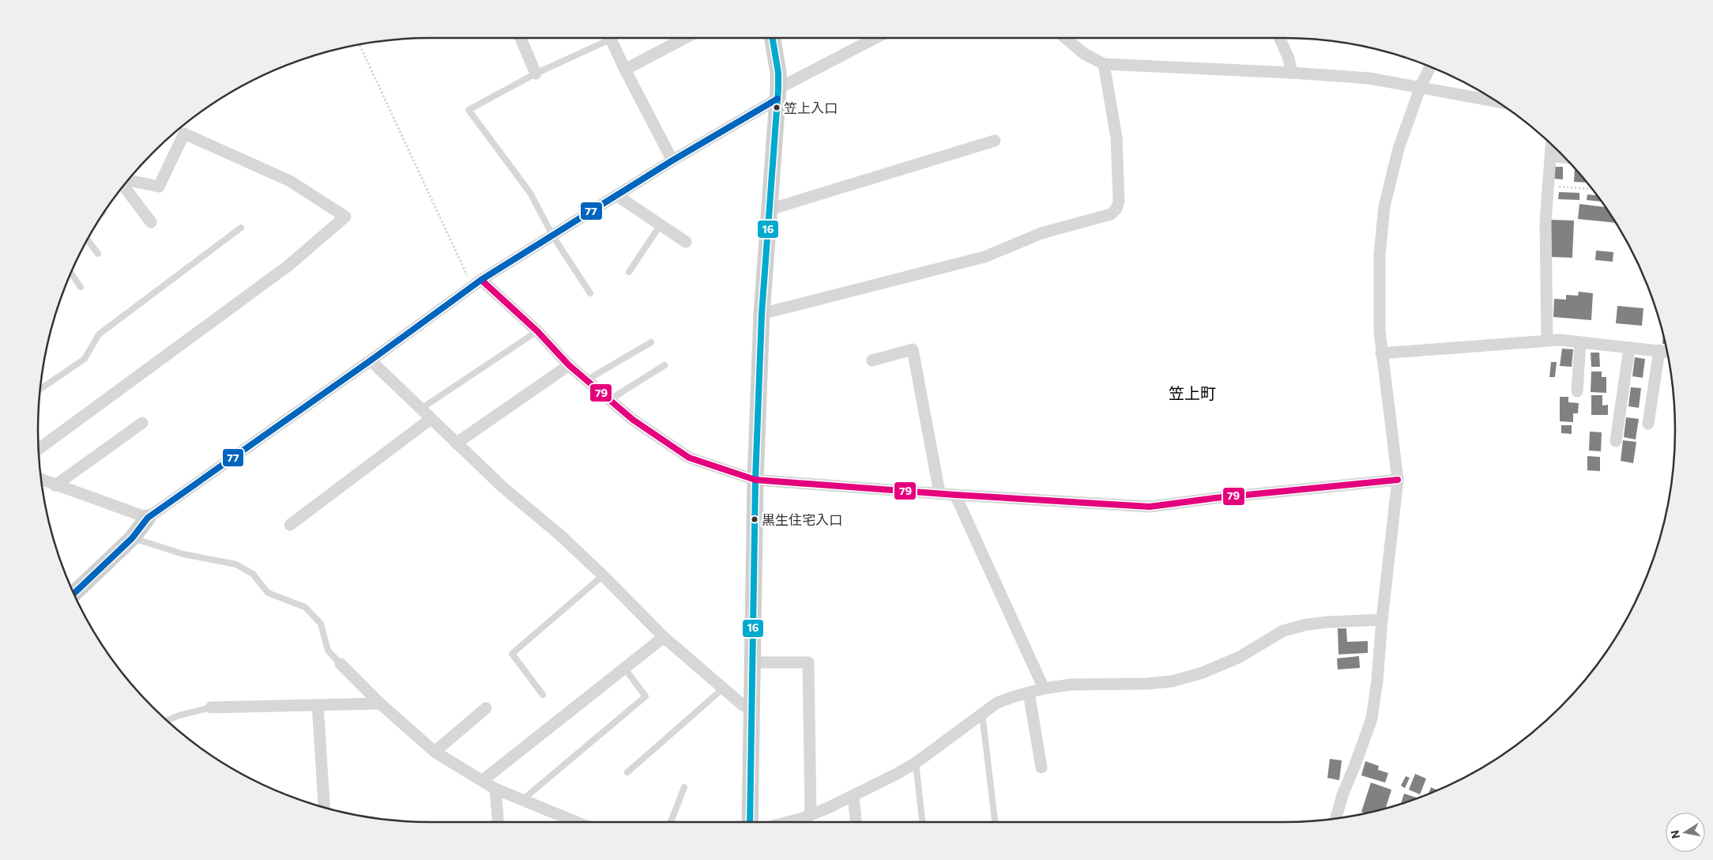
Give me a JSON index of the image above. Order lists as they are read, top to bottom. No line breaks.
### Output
{"districts":["笠上町"],"places":["笠上入口","黒生住宅入口"],"lines":["transit line 16","transit line 77","transit line 79"],"north":"left"}
